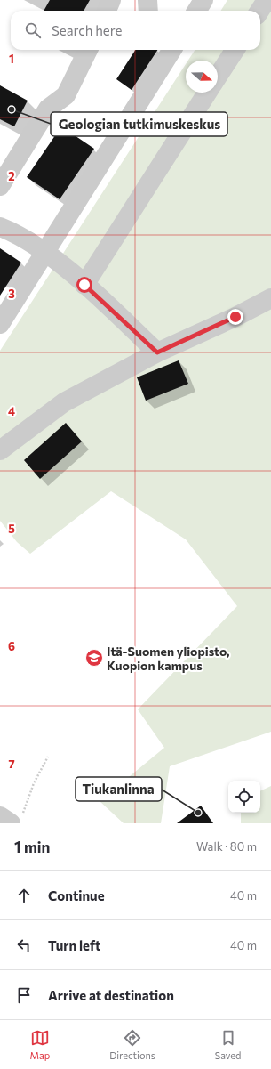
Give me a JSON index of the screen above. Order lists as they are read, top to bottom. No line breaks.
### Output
{"places":{"other":["Geologian tutkimuskeskus","Tiukanlinna"],"school or university":["Itä-Suomen yliopisto, Kuopion kampus"]},"north":"right","page":{"search":"Search here","heading":["1 min","Walk · 80 m"],"list":[["Continue","40 m"],["Turn left","40 m"],"Arrive at destination"],"nav":["Map","Directions","Saved"]},"grid":{"rows":["1","2","3","4","5","6","7"]}}
